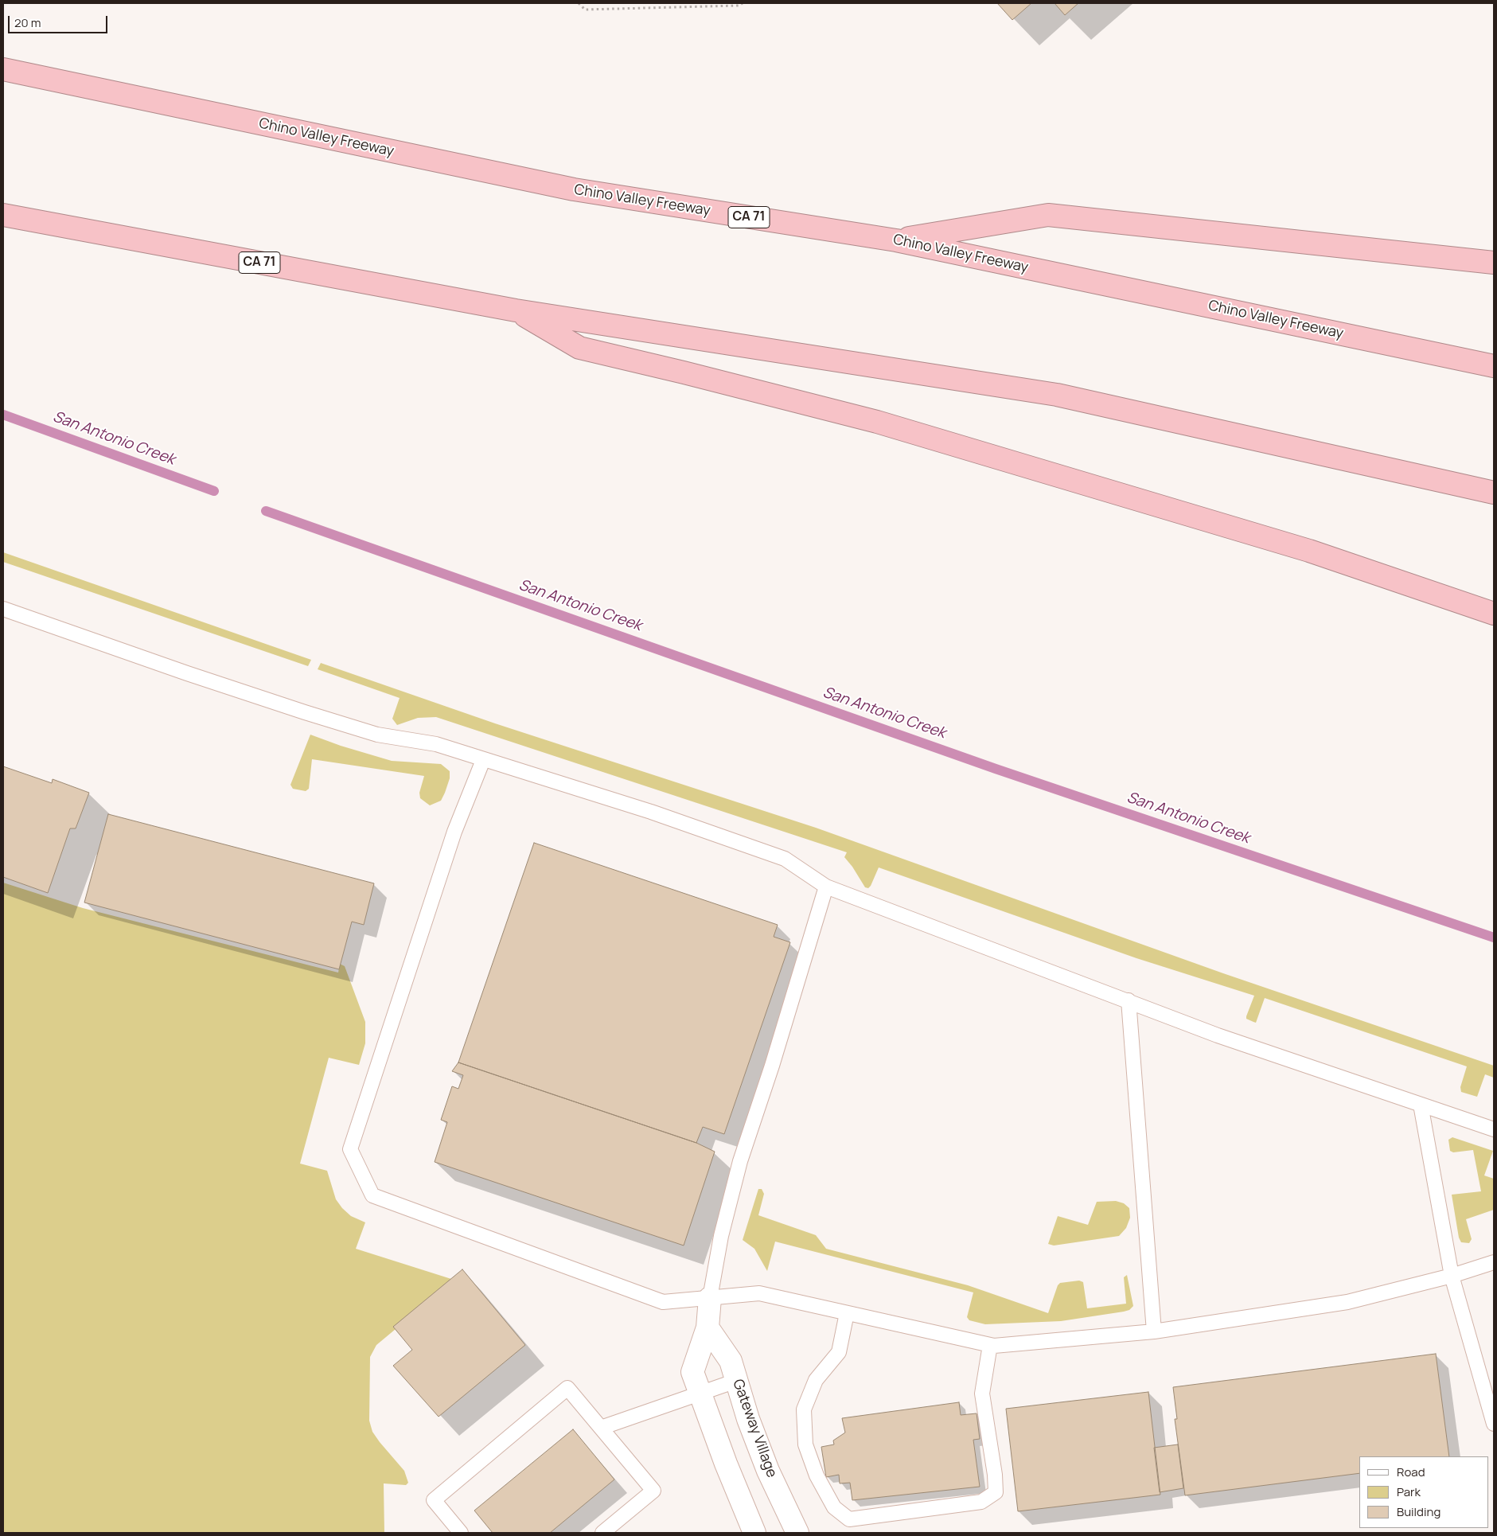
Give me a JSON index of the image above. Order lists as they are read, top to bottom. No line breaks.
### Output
{"streets":{"highway":["Chino Valley Freeway","CA 71"],"street":["Gateway Village"]},"water":["San Antonio Creek"],"legend":["Road","Park","Building"],"scale_bar":"20 m"}
